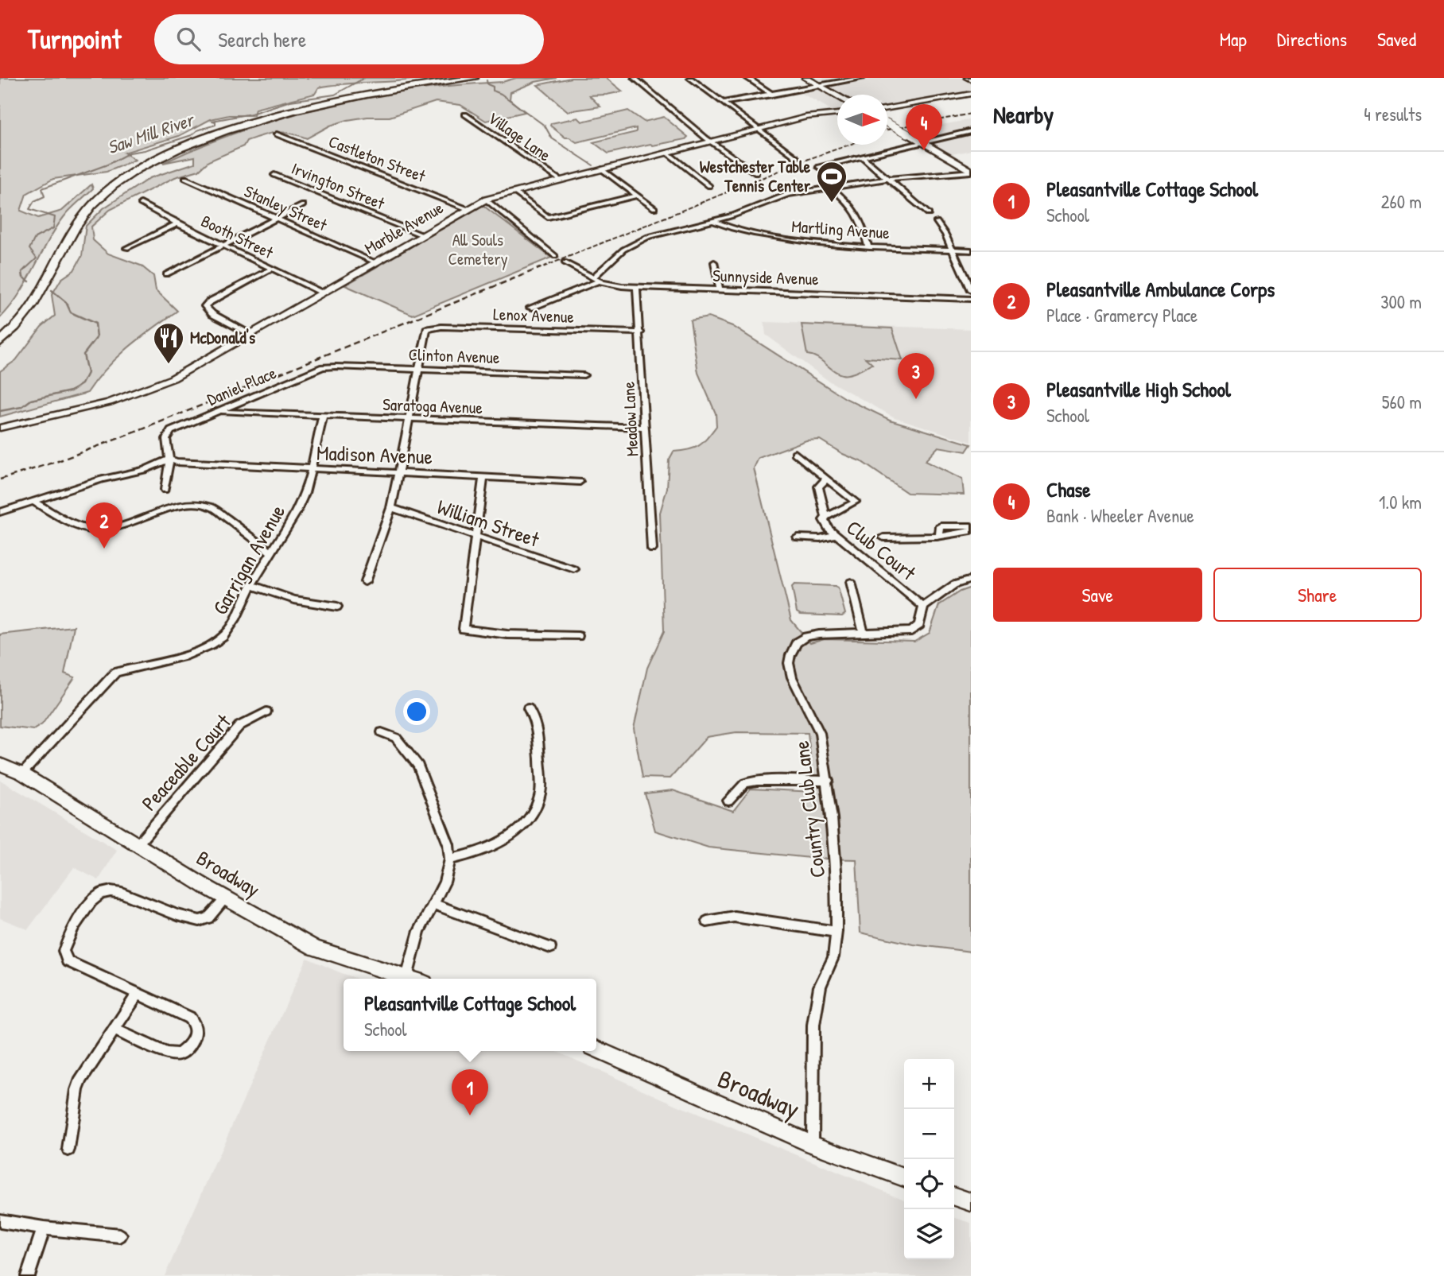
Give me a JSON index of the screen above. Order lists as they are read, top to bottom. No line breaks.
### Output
{"streets":{"main road":["Broadway"],"street":["Village Lane","Castleton Street","Irvington Street","Stanley Street","Marble Avenue","Martling Avenue","Booth Street","Sunnyside Avenue","Lenox Avenue","Clinton Avenue","Daniel Place","Saratoga Avenue","Meadow Lane","Madison Avenue","William Street","Club Court","Garrigan Avenue","Peaceable Court","Country Club Lane"]},"crossings":[["Village Lane","Marble Avenue"],["Castleton Street","Marble Avenue"],["Irvington Street","Marble Avenue"],["Stanley Street","Marble Avenue"],["Marble Avenue","Booth Street"],["Sunnyside Avenue","Meadow Lane"],["Lenox Avenue","Clinton Avenue"],["Lenox Avenue","Meadow Lane"],["Clinton Avenue","Daniel Place"],["Daniel Place","Saratoga Avenue"],["Daniel Place","Madison Avenue"],["Saratoga Avenue","Meadow Lane"],["Saratoga Avenue","Garrigan Avenue"],["Madison Avenue","Garrigan Avenue"],["Club Court","Country Club Lane"],["Garrigan Avenue","Broadway"],["Peaceable Court","Broadway"],["Country Club Lane","Broadway"]],"water":["Saw Mill River"],"parks":["All Souls Cemetery"],"places":{"sports":["Westchester Table Tennis Center"],"restaurant":["McDonald's"]},"north":"right","page":{"header":"Turnpoint","search":"Search here","nav":["Map","Directions","Saved"],"heading":["Nearby","4 results"],"pins":["4","3","2","1"],"list":[{"mark":"1","name":"Pleasantville Cottage School","note":"School","value":"260 m"},{"mark":"2","name":"Pleasantville Ambulance Corps","note":"Place · Gramercy Place","value":"300 m"},{"mark":"3","name":"Pleasantville High School","note":"School","value":"560 m"},{"mark":"4","name":"Chase","note":"Bank · Wheeler Avenue","value":"1.0 km"}],"buttons":["Save","Share"],"popup":["Pleasantville Cottage School","School"],"map_buttons":["+","−"]}}
